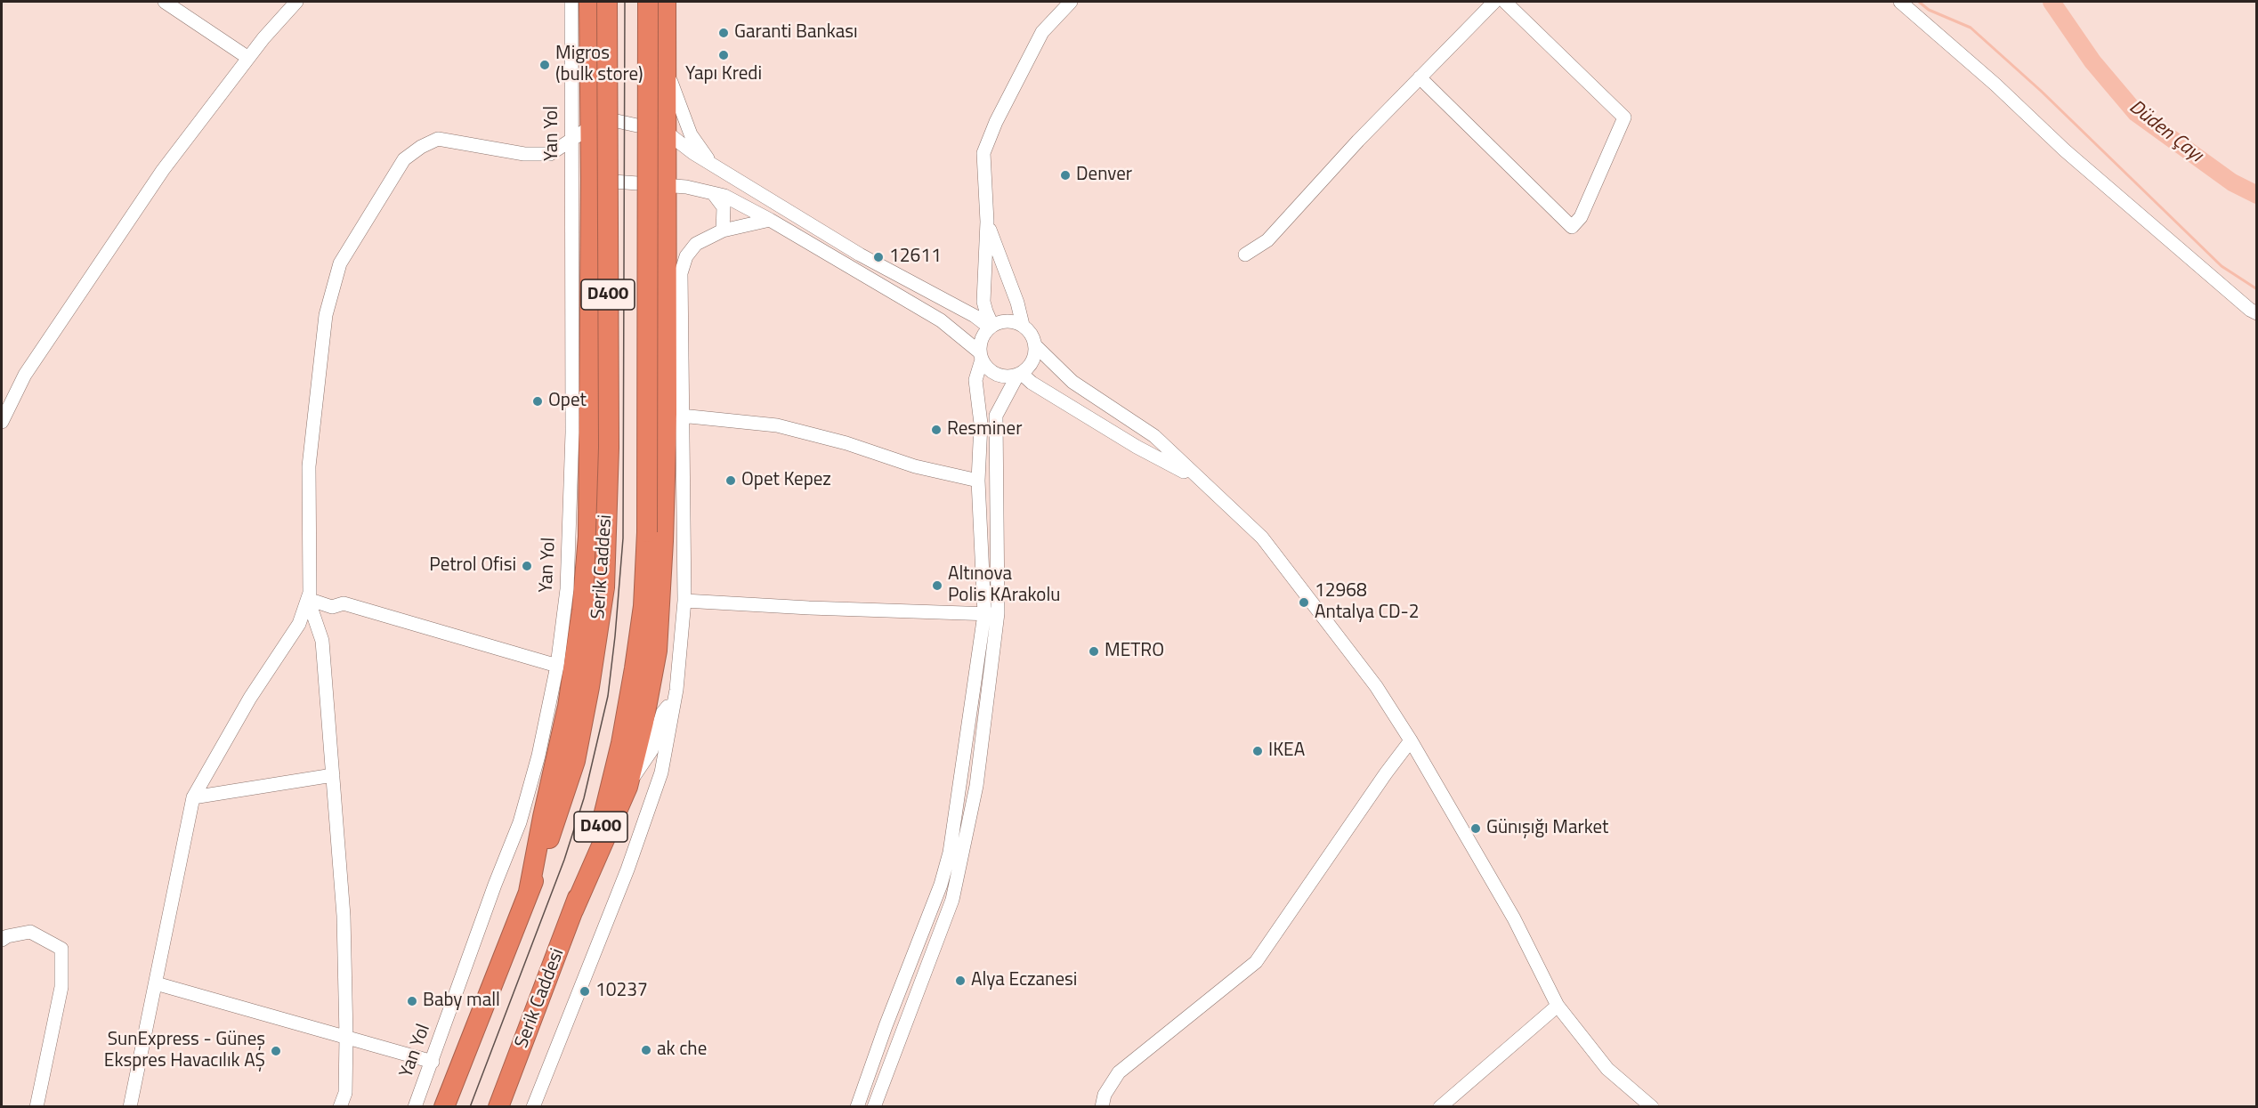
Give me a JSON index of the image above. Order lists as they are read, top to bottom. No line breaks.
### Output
{"streets":{"highway":["D400","Serik Caddesi"],"street":["Yan Yol"]},"water":["Düden Çayı"],"places":["Garanti Bankası","Yapı Kredi","Migros (bulk store)","Denver","12611","Opet","Resminer","Opet Kepez","Petrol Ofisi","Altınova Polis KArakolu","12968 Antalya CD-2","METRO","IKEA","Günışığı Market","Alya Eczanesi","10237","Baby mall","ak che","SunExpress - Güneş Ekspres Havacılık AŞ"]}
